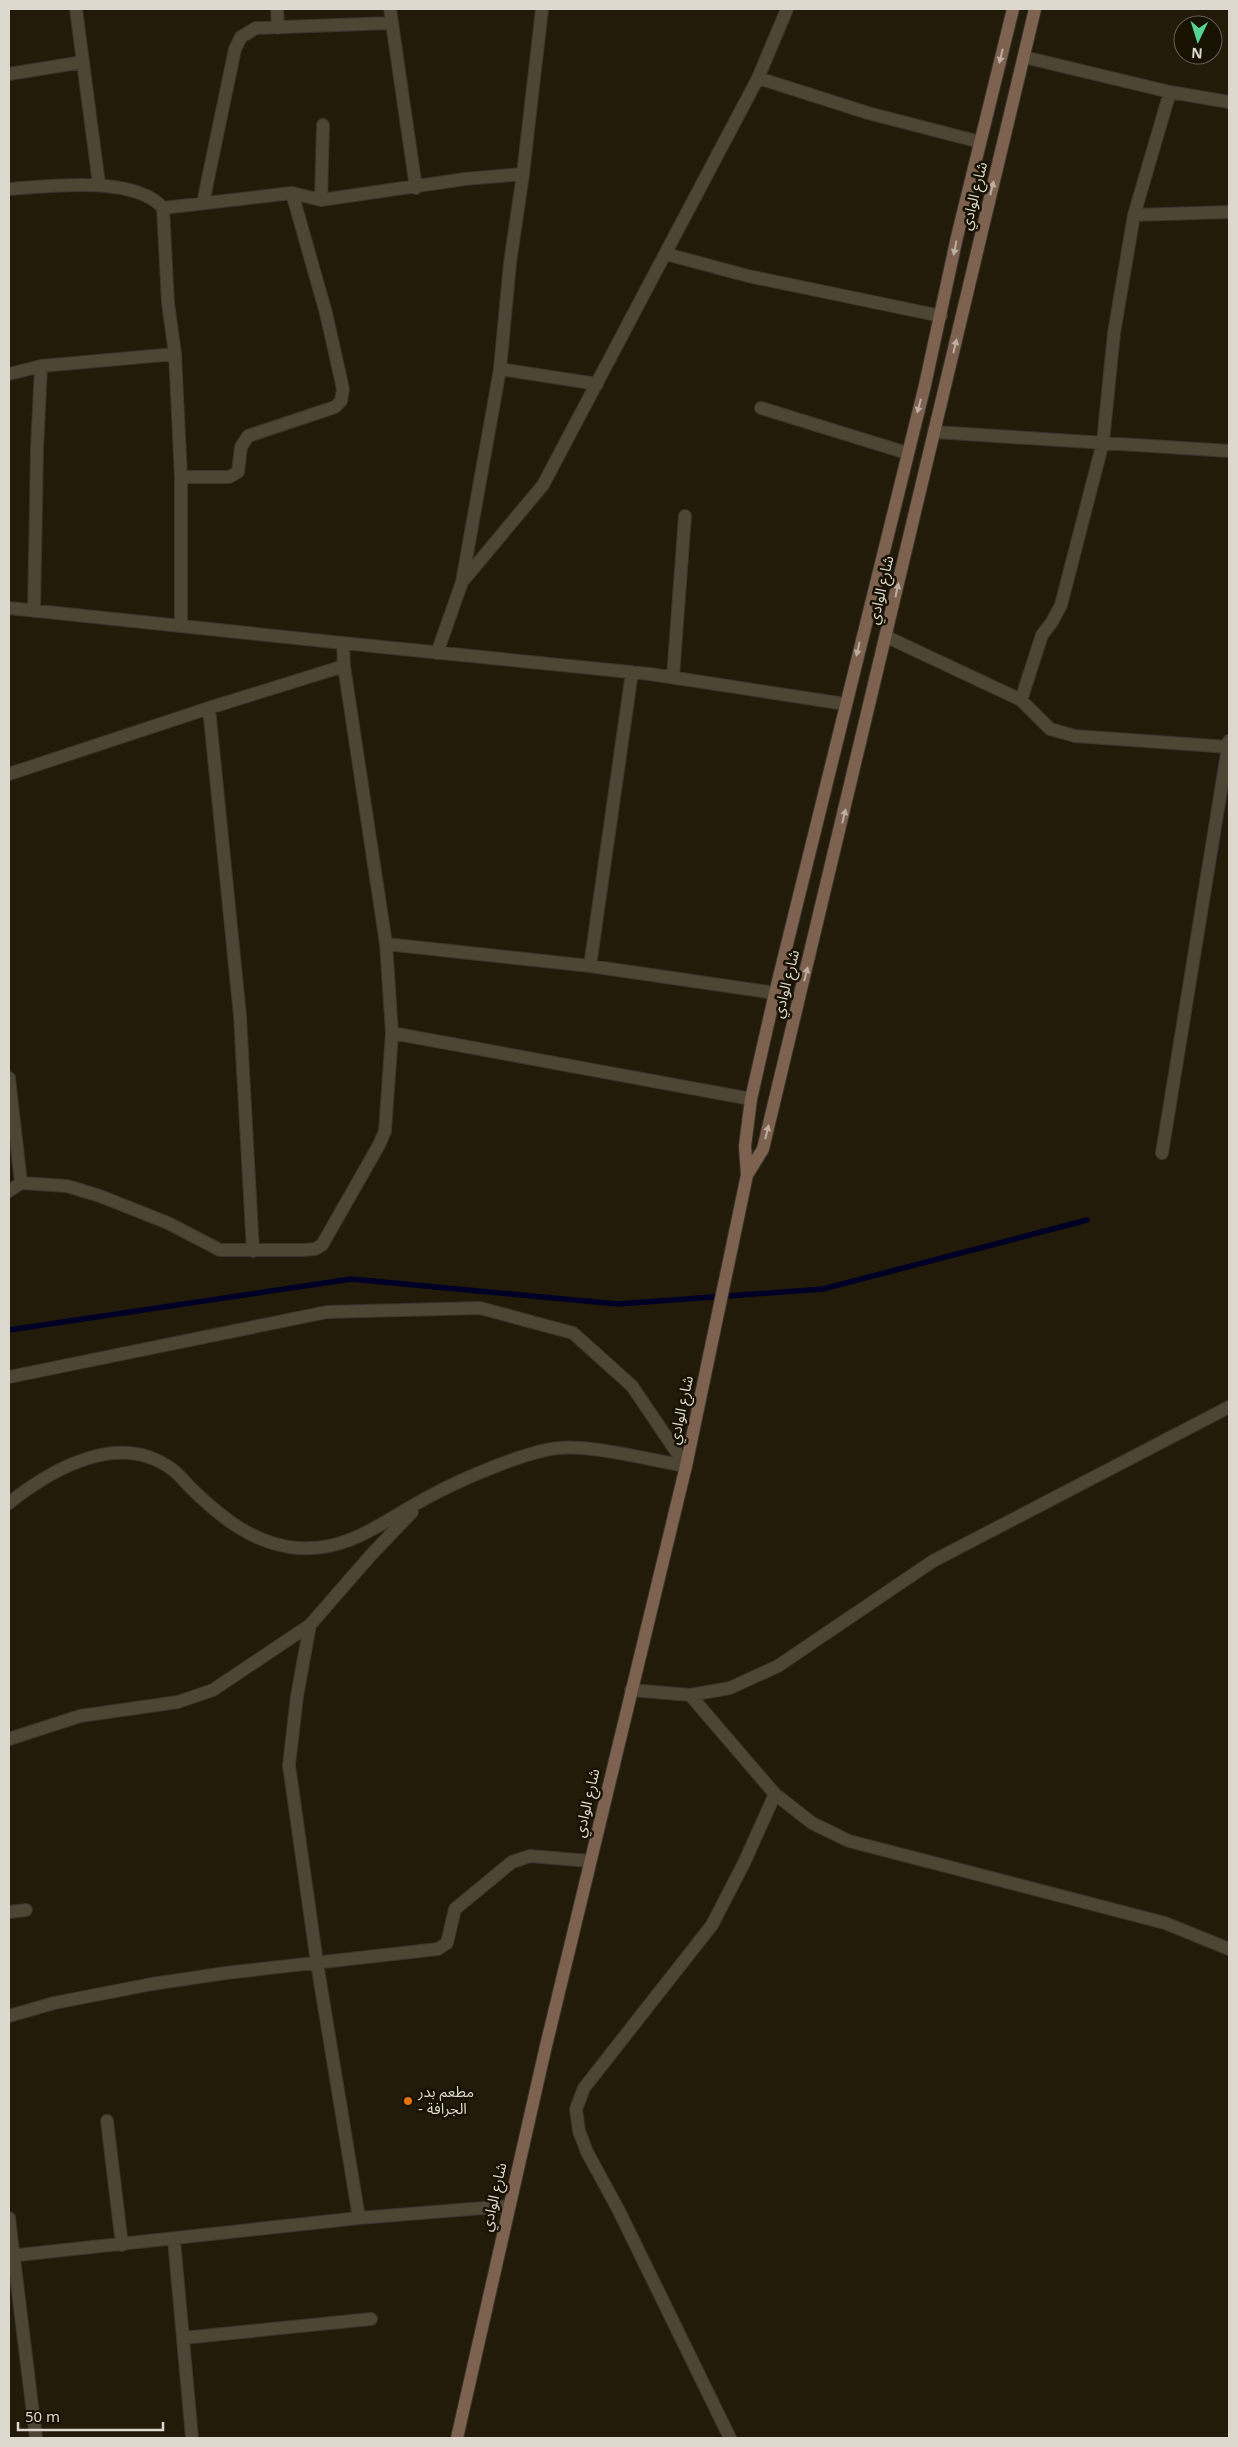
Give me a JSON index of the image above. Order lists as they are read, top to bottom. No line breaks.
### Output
{"streets":{"main road":["شارع الوادي"]},"places":["مطعم بدر - الجرافة"],"scale_bar":"50 m","north":"bottom"}
